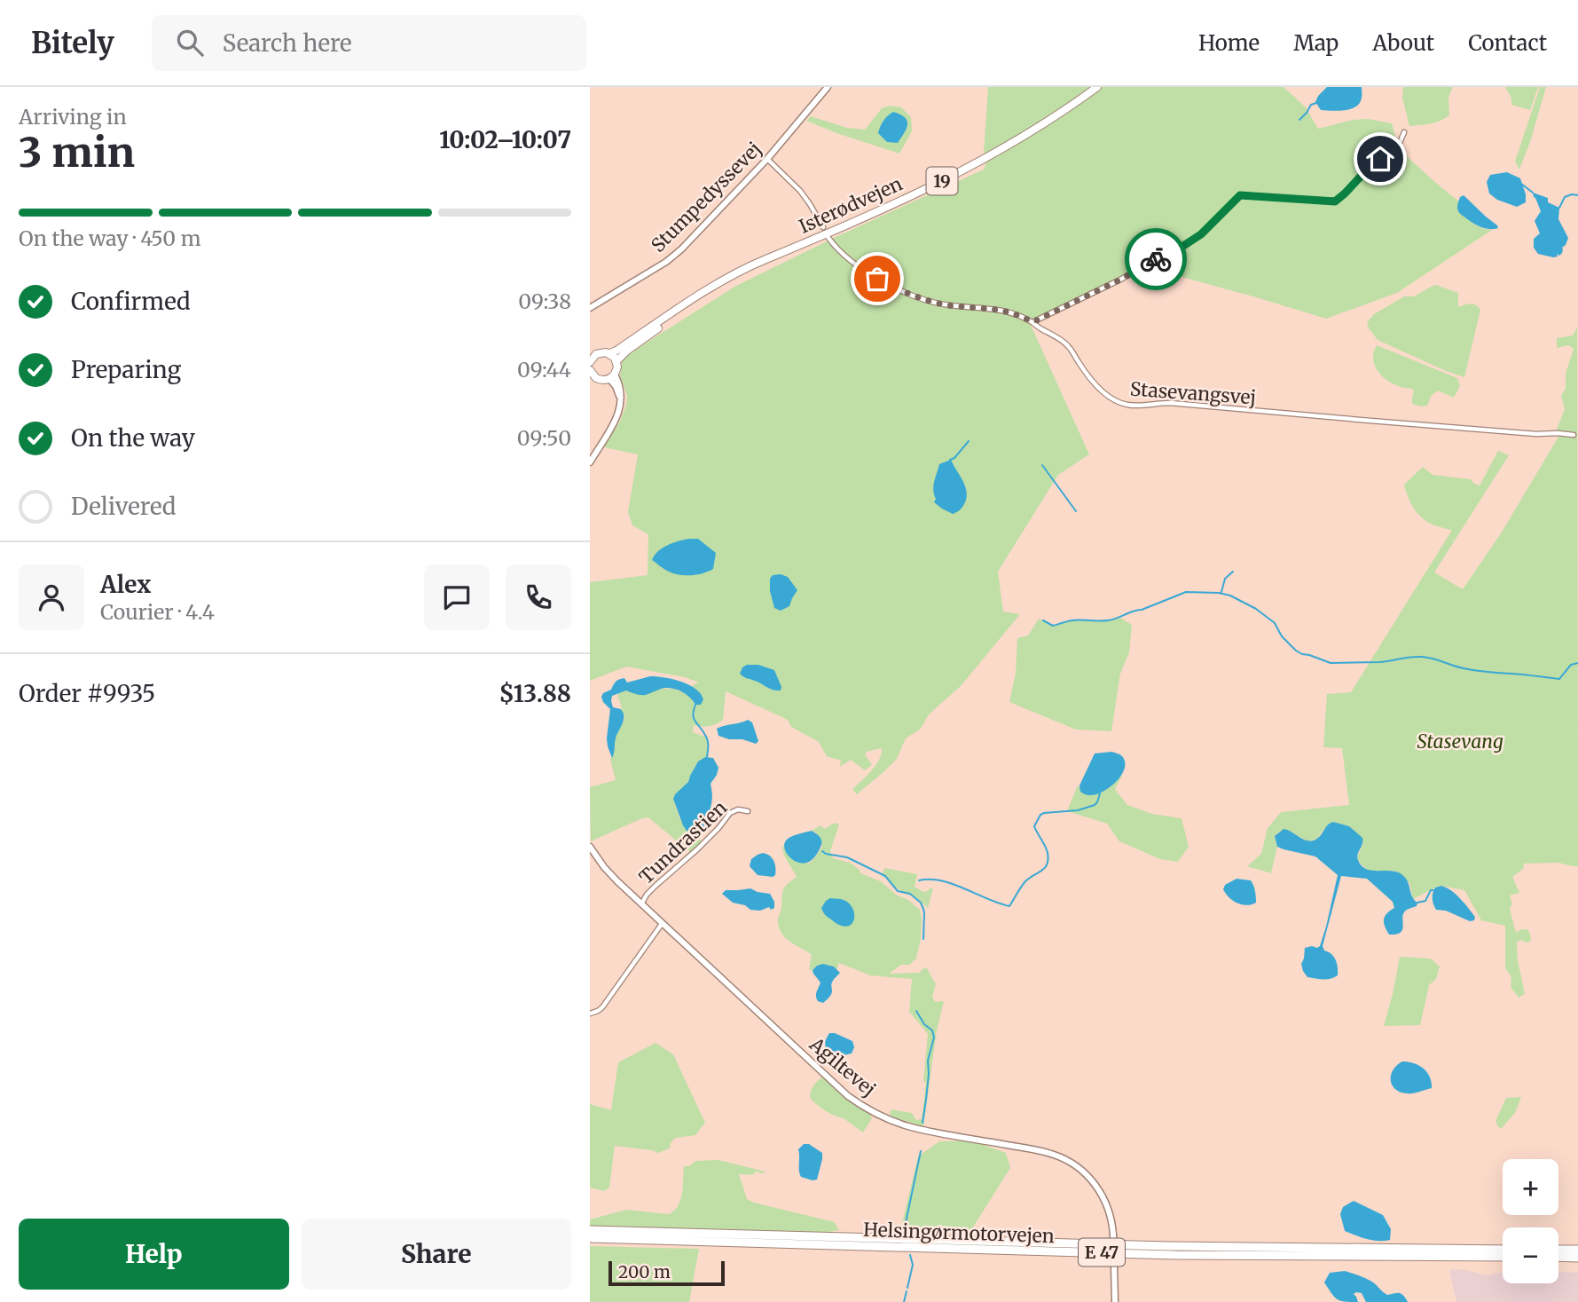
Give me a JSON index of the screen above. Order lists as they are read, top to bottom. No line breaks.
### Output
{"streets":{"highway":["Helsingørmotorvejen","E 47"],"main road":["19","Isterødvejen"],"street":["Stumpedyssevej","Stasevangsvej","Tundrastien","Agiltevej"]},"crossings":[["Tundrastien","Agiltevej"]],"parks":["Stasevang"],"scale_bar":"200 m","page":{"header":"Bitely","search":"Search here","nav":["Home","Map","About","Contact"],"heading":["3 min","Arriving in","10:02–10:07"],"panel":["Alex","Courier · 4.4","Order #9935","$13.88"],"bar":"On the way · 450 m","list":[["Confirmed","09:38"],["Preparing","09:44"],["On the way","09:50"],"Delivered"],"map_buttons":["+","−"],"buttons":["Help","Share"],"scale":"200 m"}}
